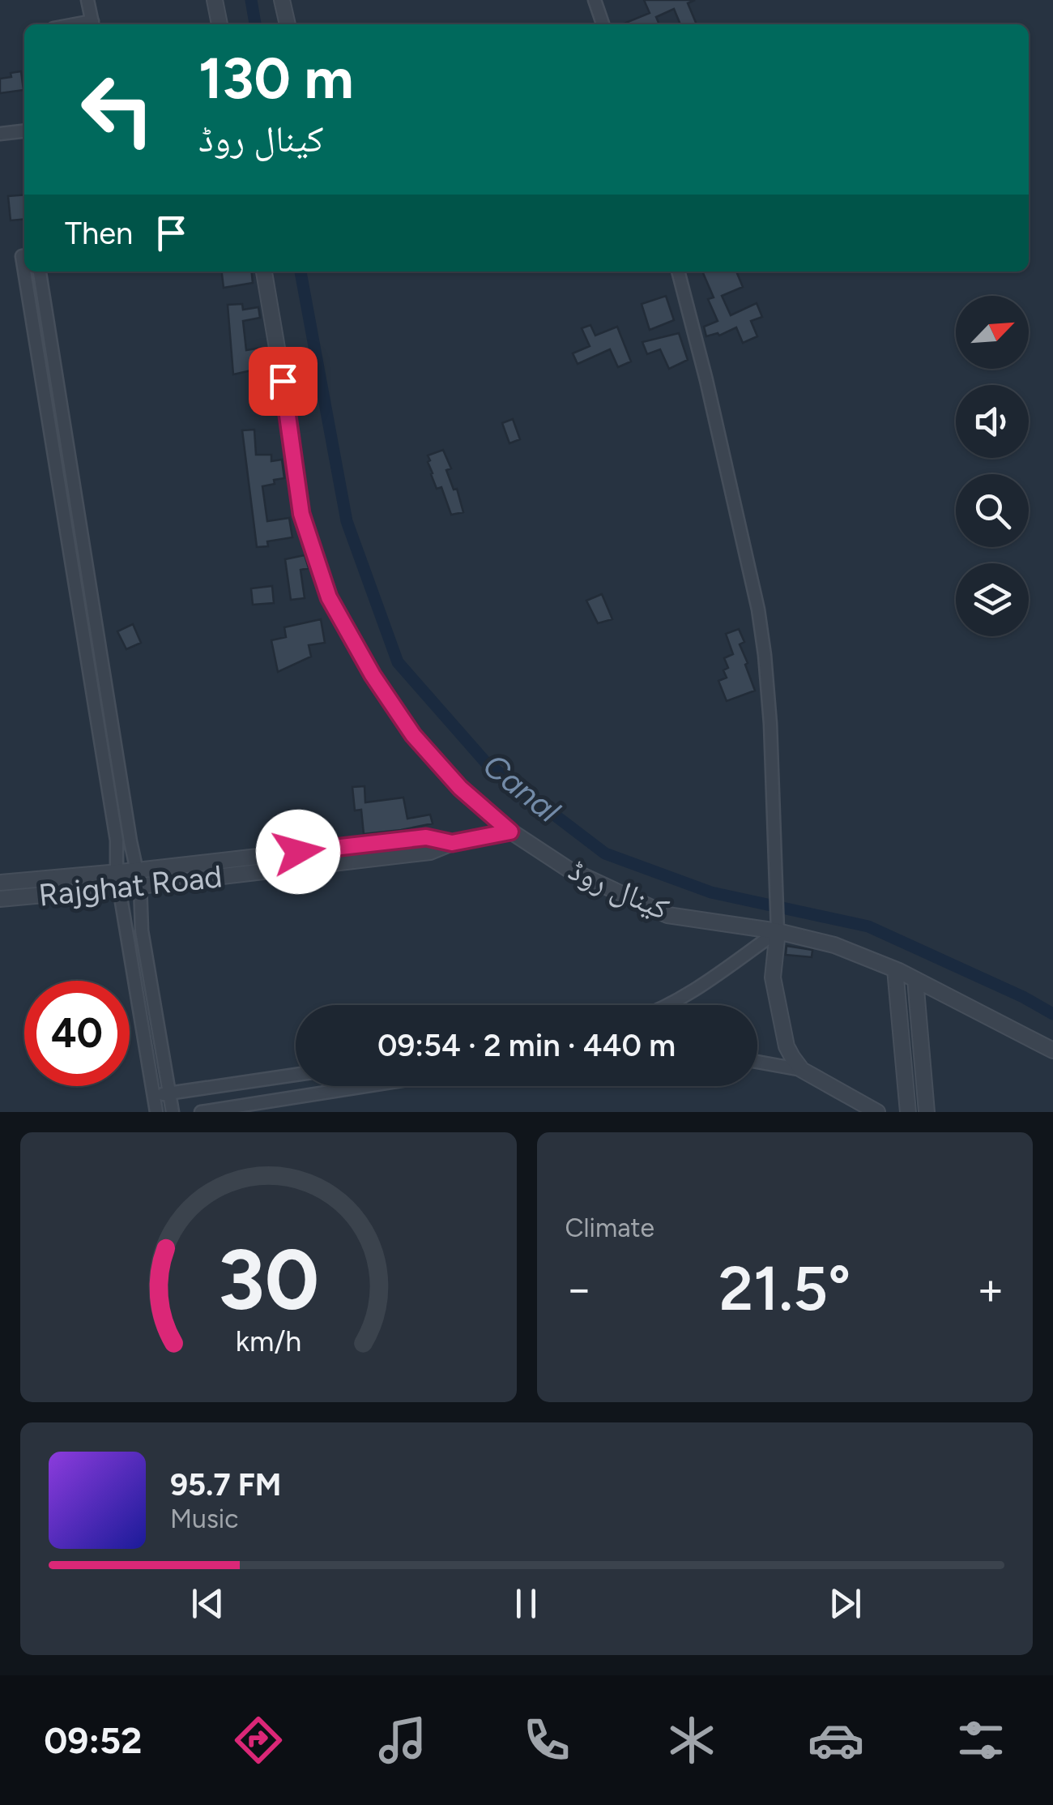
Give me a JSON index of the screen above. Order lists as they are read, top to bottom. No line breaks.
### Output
{"streets":{"street":["Rajghat Road","کینال روڈ"]},"crossings":[["Rajghat Road","کینال روڈ"]],"water":["Canal"],"north":"top right","page":{"turn":["130 m","کینال روڈ"],"then":"Then","limit":"40","trip":"09:54 · 2 min · 440 m","tile":"Climate","heat":["−","21.5°","+"],"song":["95.7 FM","Music"],"tabs":"09:52","gauge":["30","km/h"]}}
